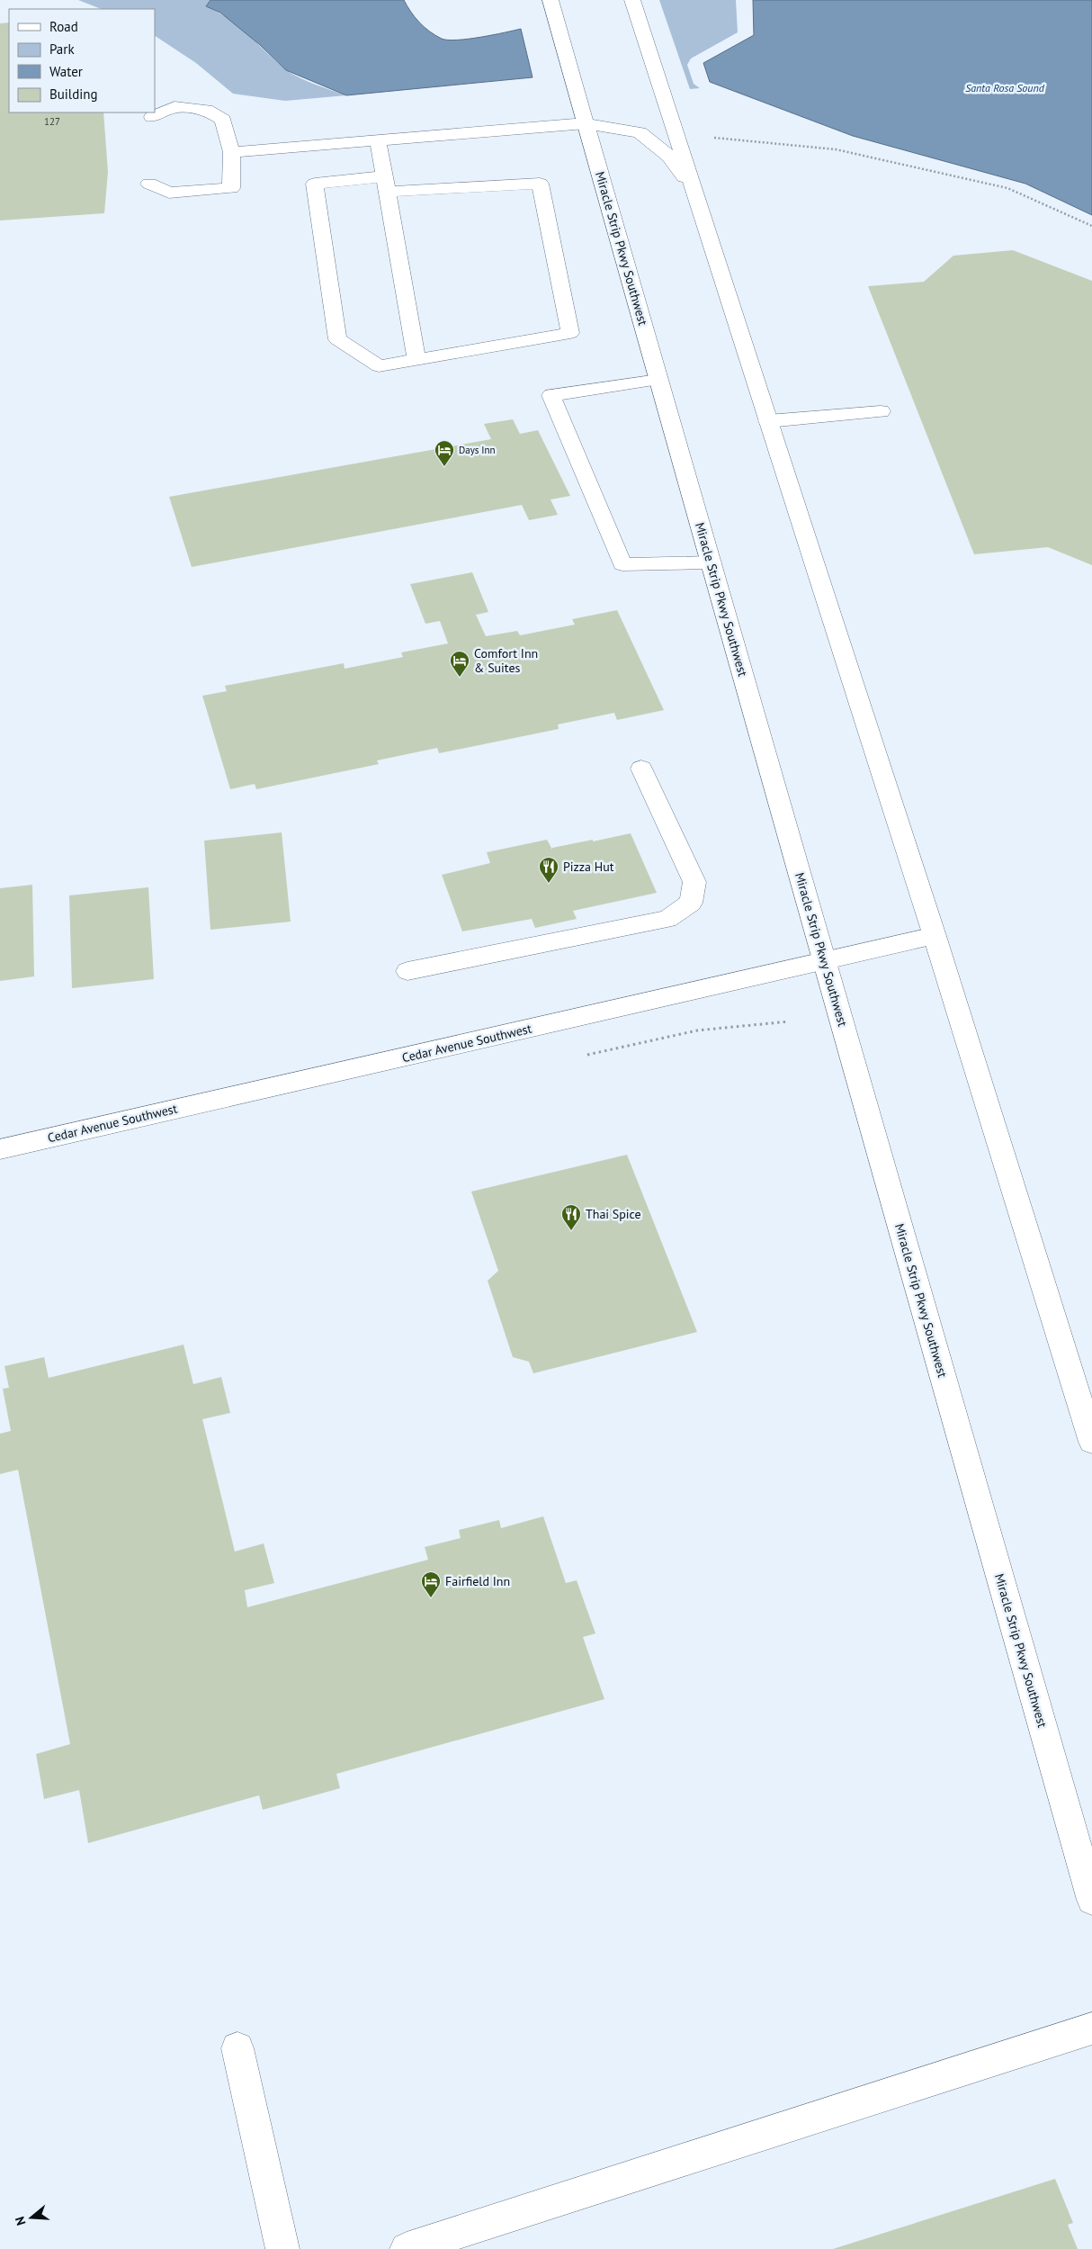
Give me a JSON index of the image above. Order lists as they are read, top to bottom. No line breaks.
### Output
{"streets":{"main road":["Miracle Strip Pkwy Southwest","Cedar Avenue Southwest"]},"crossings":[["Miracle Strip Pkwy Southwest","Cedar Avenue Southwest"]],"water":["Santa Rosa Sound"],"places":{"hotel":["Days Inn","Comfort Inn & Suites","Fairfield Inn"],"restaurant":["Pizza Hut","Thai Spice"]},"house_numbers":["127"],"legend":["Road","Park","Water","Building"],"north":"left"}
